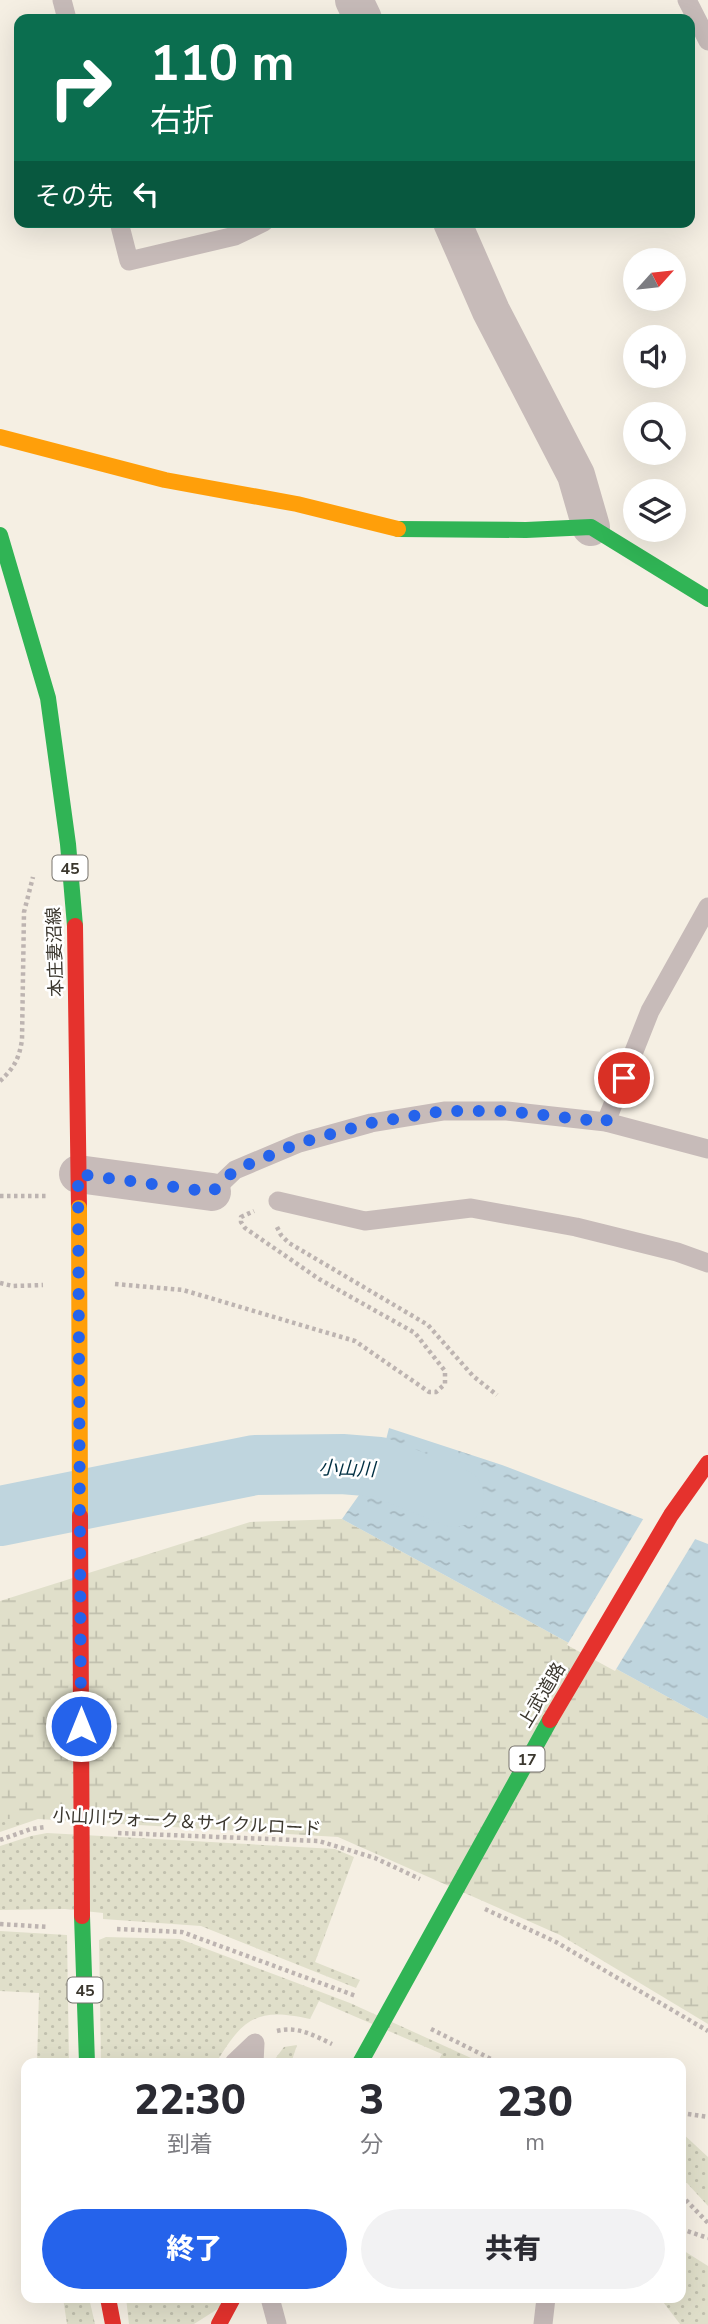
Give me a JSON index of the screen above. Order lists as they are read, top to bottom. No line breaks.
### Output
{"streets":{"main road":["45","本庄妻沼線","上武道路","17"],"path":["小山川ウォーク＆サイクルロード"]},"crossings":[["45","本庄妻沼線"]],"water":["小山川"],"north":"top right","page":{"turn":["110 m","右折"],"then":"その先","eta":["22:30","到着","3","分","230","m"],"buttons":["終了","共有"]}}
